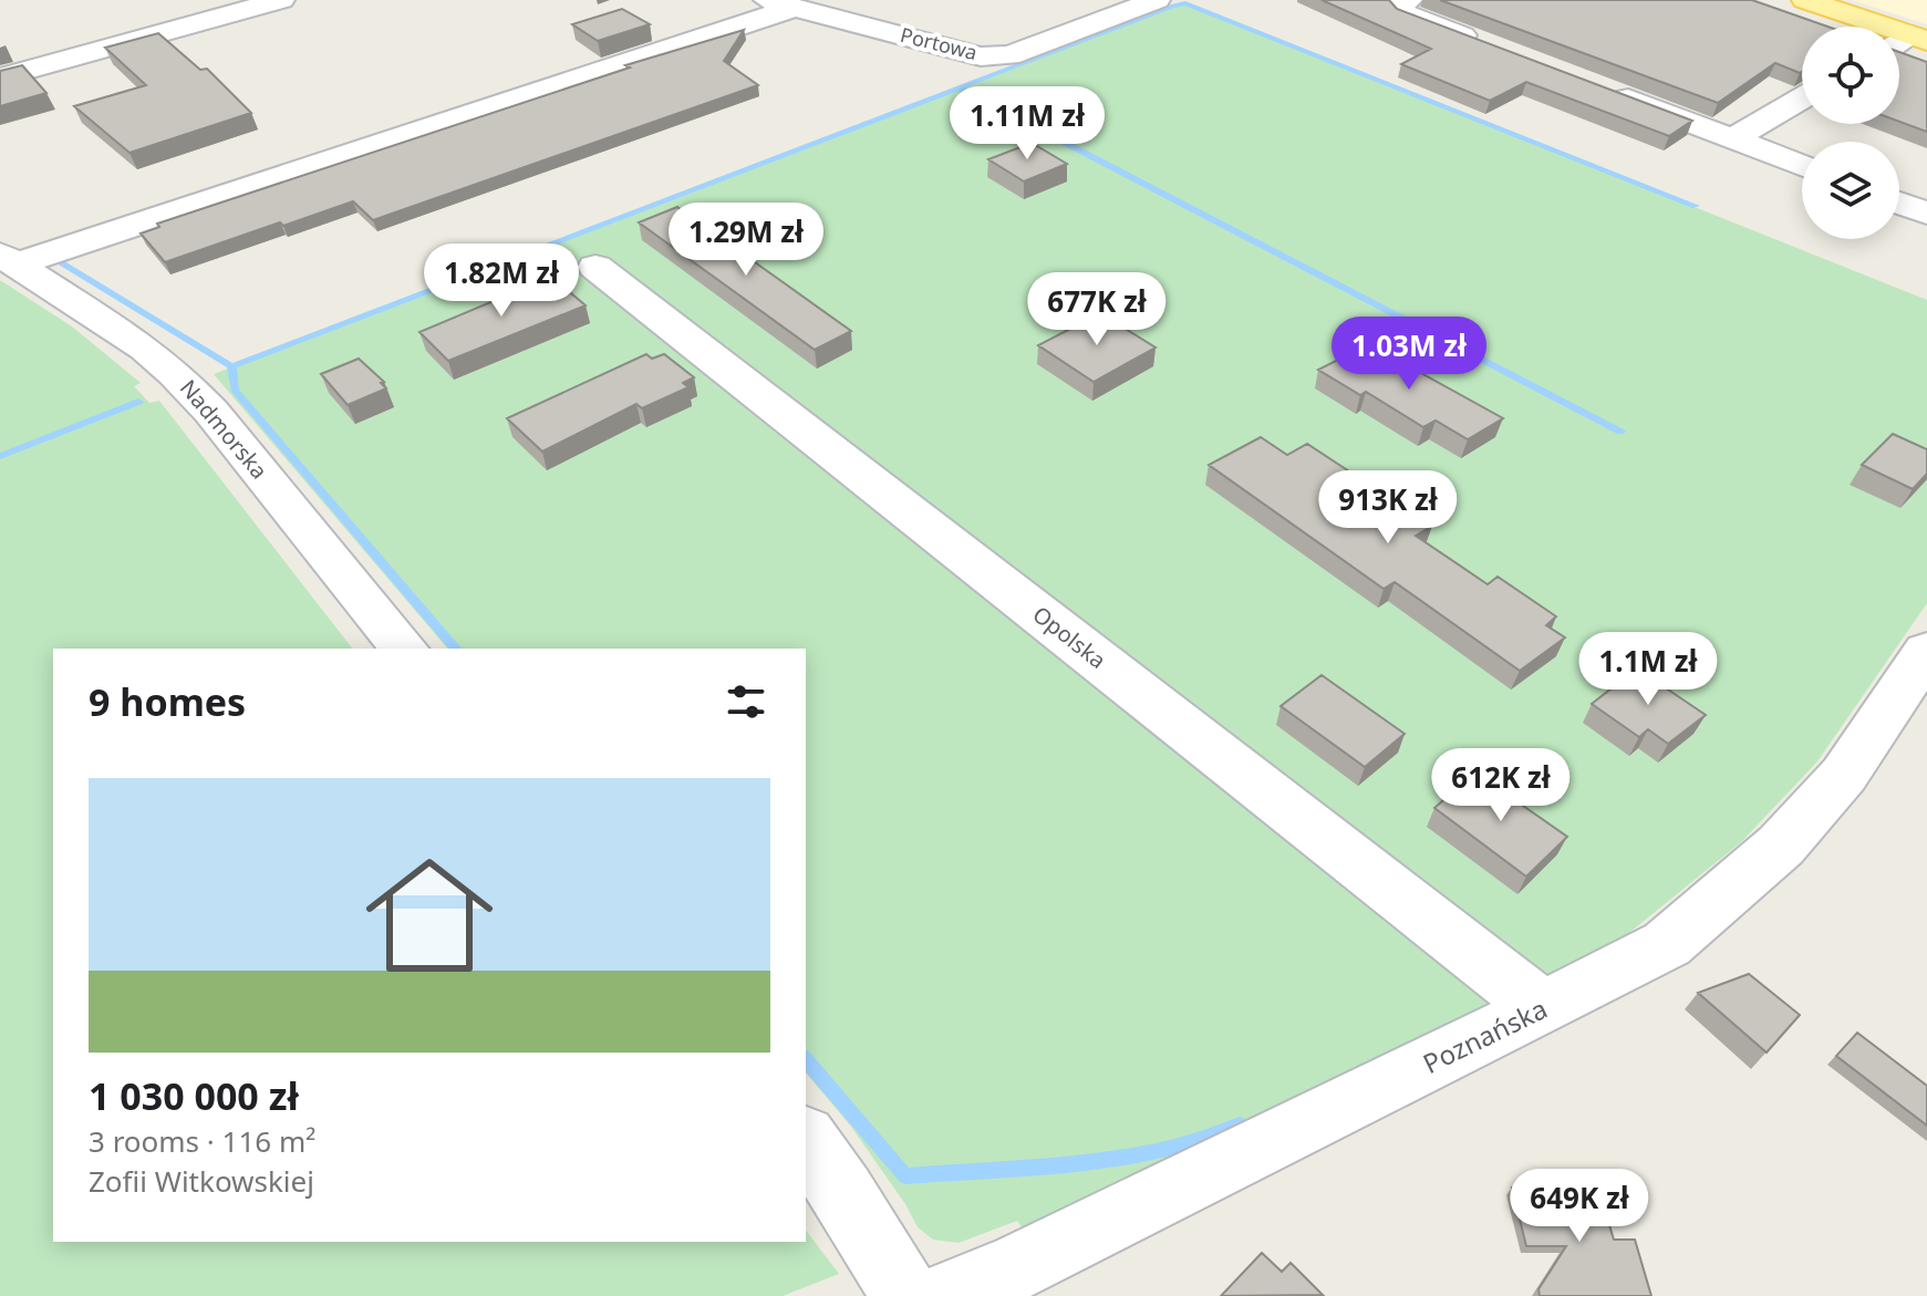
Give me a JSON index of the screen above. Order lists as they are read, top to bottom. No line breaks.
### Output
{"streets":{"street":["Portowa","Nadmorska","Opolska","Poznańska"]},"crossings":[["Opolska","Poznańska"]],"page":{"price":["1.11M zł","1.29M zł","1.82M zł","677K zł","1.03M zł","913K zł","1.1M zł","612K zł","649K zł"],"heading":"9 homes","list":[{"name":"1 030 000 zł","note":"3 rooms · 116 m² · Zofii Witkowskiej"}]}}
